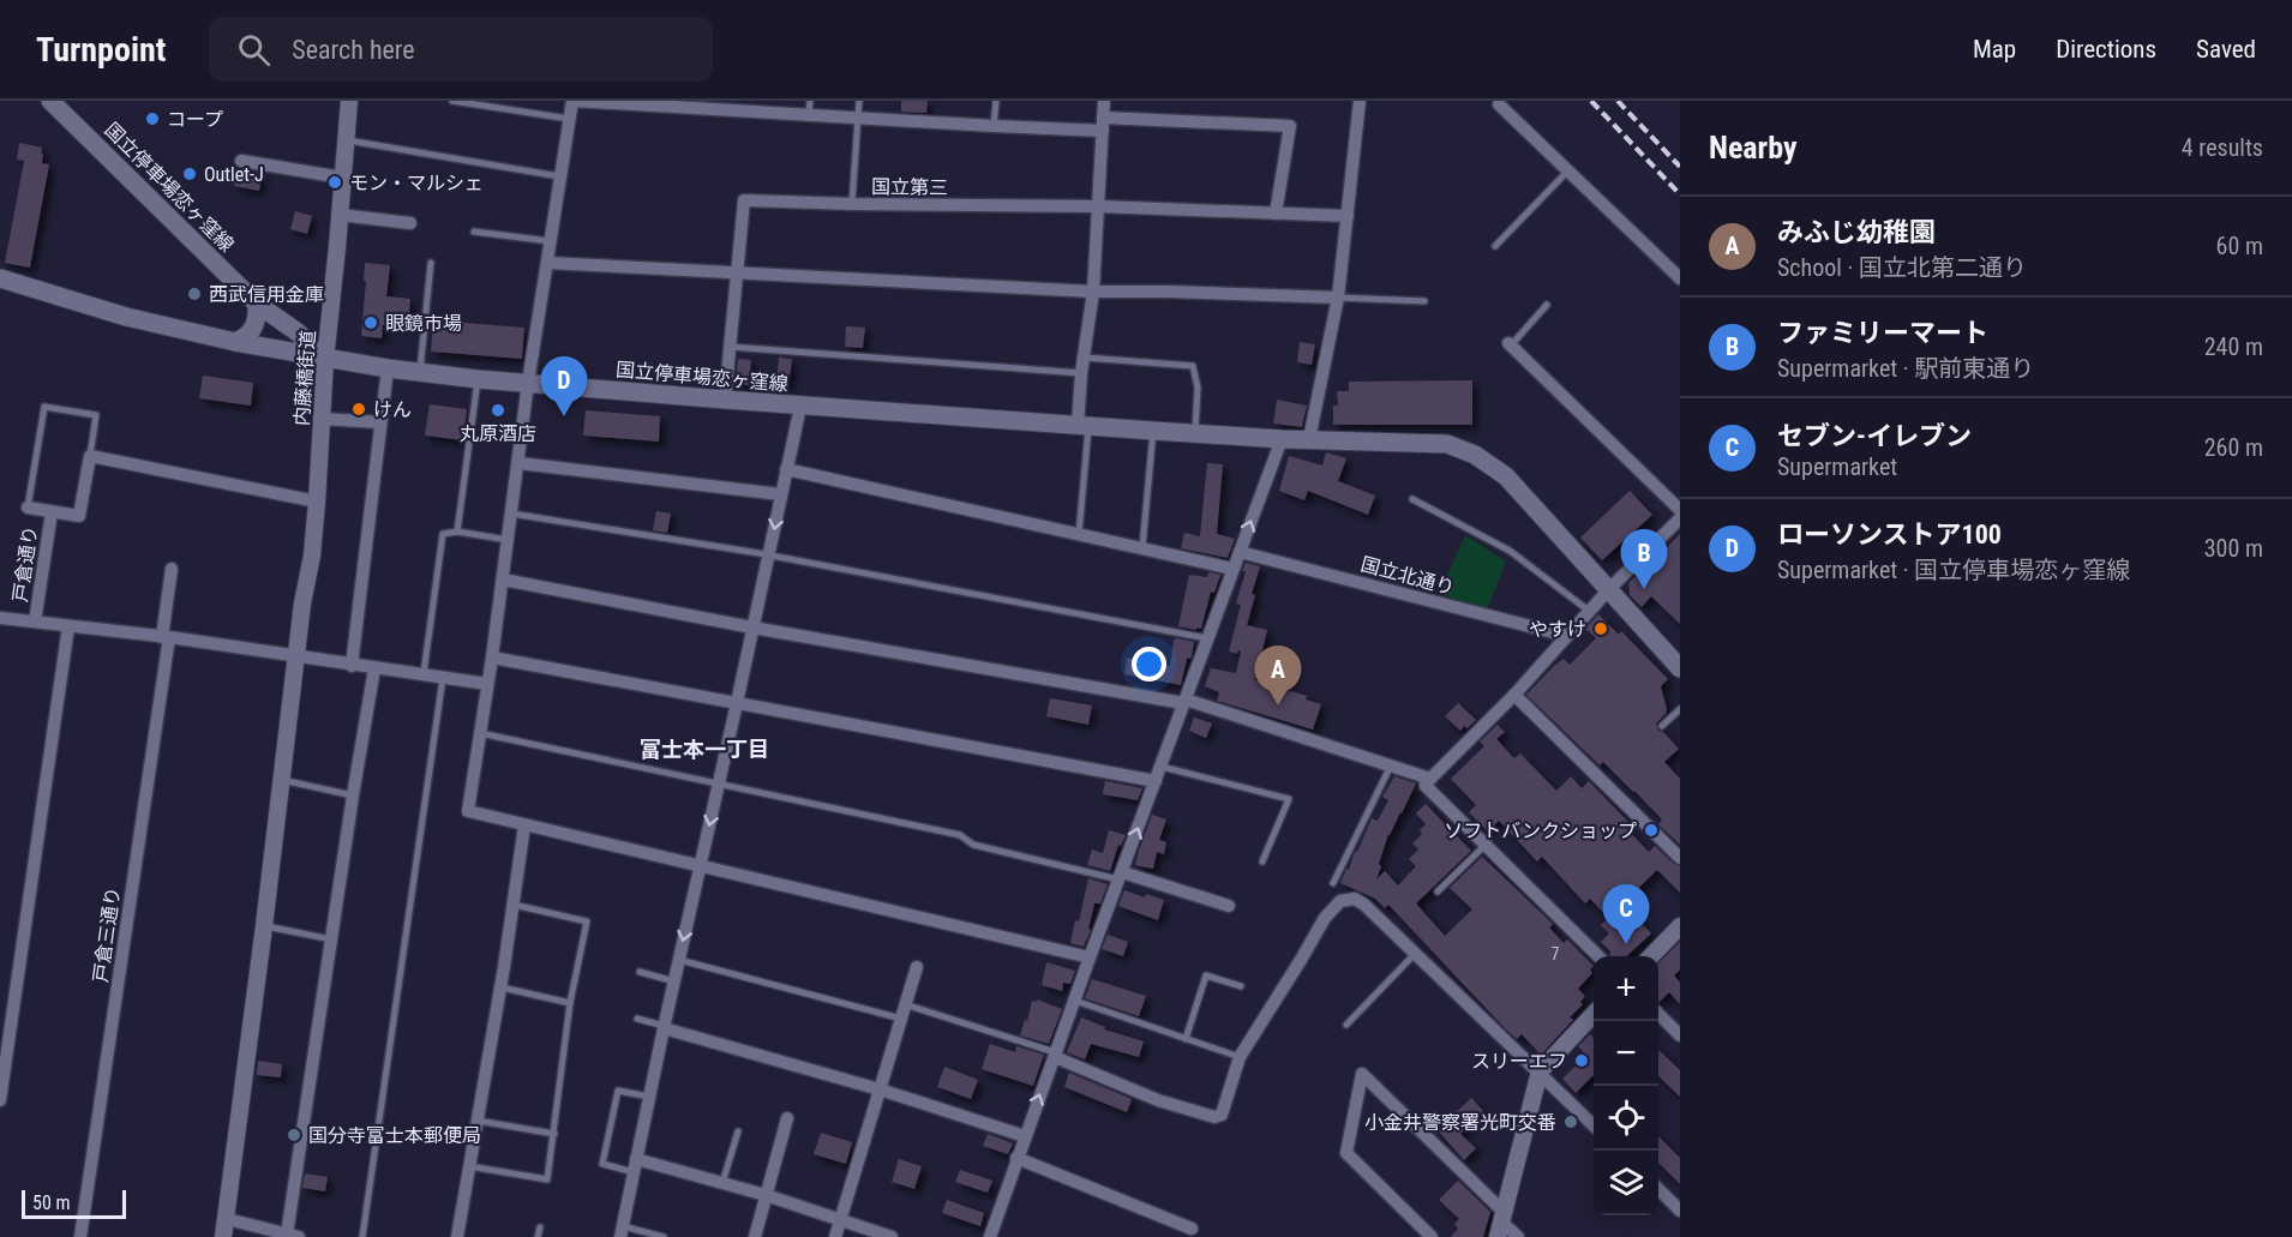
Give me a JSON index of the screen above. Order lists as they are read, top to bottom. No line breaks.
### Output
{"streets":{"main road":["国立停車場恋ヶ窪線"],"street":["国立第三","内藤橋街道","戸倉通り","国立北通り","戸倉三通り"]},"crossings":[["国立停車場恋ヶ窪線","国立第三"],["国立停車場恋ヶ窪線","内藤橋街道"]],"districts":["富士本一丁目"],"places":["コープ","Outlet-J","モン・マルシェ","西武信用金庫","眼鏡市場","けん","丸原酒店","やすけ","ソフトバンクショップ","スリーエフ","小金井警察署光町交番","国分寺富士本郵便局"],"house_numbers":["7"],"scale_bar":"50 m","page":{"header":"Turnpoint","search":"Search here","nav":["Map","Directions","Saved"],"heading":["Nearby","4 results"],"list":[{"mark":"A","name":"みふじ幼稚園","note":"School · 国立北第二通り","value":"60 m"},{"mark":"B","name":"ファミリーマート","note":"Supermarket · 駅前東通り","value":"240 m"},{"mark":"C","name":"セブン-イレブン","note":"Supermarket","value":"260 m"},{"mark":"D","name":"ローソンストア100","note":"Supermarket · 国立停車場恋ヶ窪線","value":"300 m"}],"pins":["D","B","A","C"],"map_buttons":["+","−"],"scale":"50 m"}}
